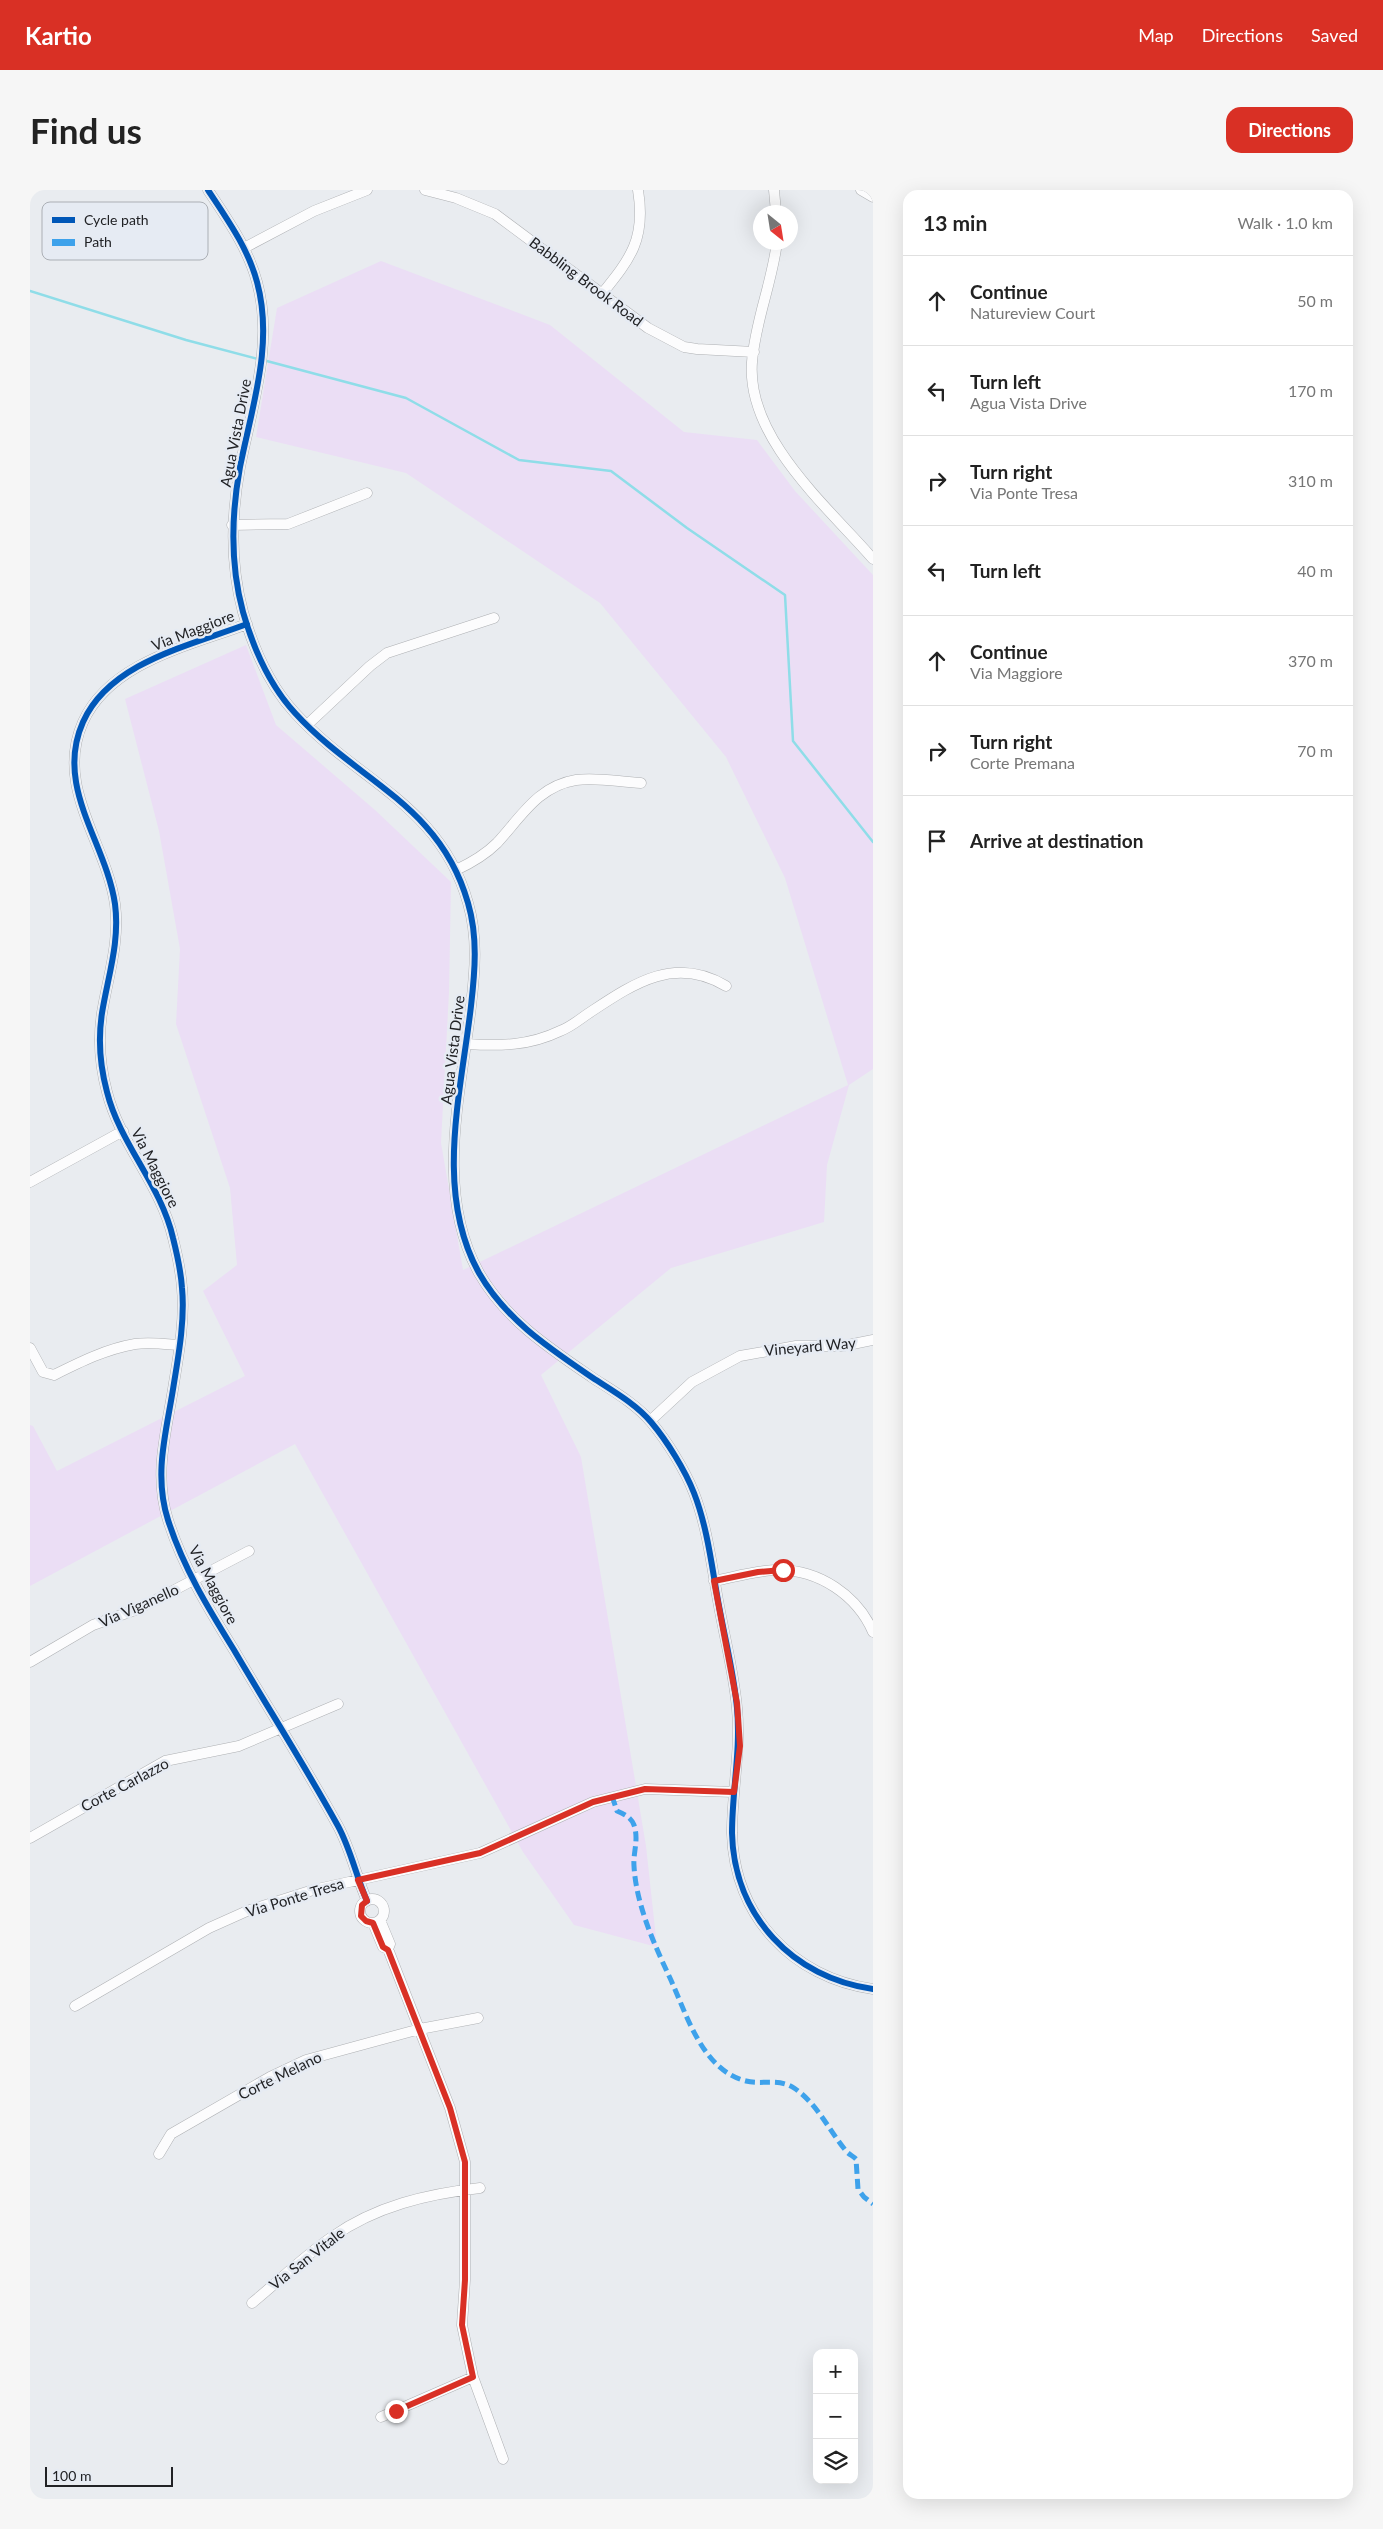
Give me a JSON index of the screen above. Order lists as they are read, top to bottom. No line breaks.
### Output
{"streets":{"street":["Babbling Brook Road","Agua Vista Drive","Via Maggiore","Vineyard Way","Via Viganello","Corte Carlazzo","Via Ponte Tresa","Corte Melano","Via San Vitale"]},"crossings":[["Agua Vista Drive","Via Maggiore"],["Agua Vista Drive","Vineyard Way"],["Agua Vista Drive","Via Ponte Tresa"],["Via Maggiore","Via Viganello"],["Via Maggiore","Corte Carlazzo"],["Via Maggiore","Via Ponte Tresa"]],"legend":["Cycle path","Path"],"scale_bar":"100 m","north":"bottom right","page":{"header":"Kartio","nav":["Map","Directions","Saved"],"buttons":"Directions","title":"Find us","heading":["13 min","Walk · 1.0 km"],"list":[["Continue","Natureview Court","50 m"],["Turn left","Agua Vista Drive","170 m"],["Turn right","Via Ponte Tresa","310 m"],["Turn left","40 m"],["Continue","Via Maggiore","370 m"],["Turn right","Corte Premana","70 m"],"Arrive at destination"],"map_buttons":["+","−"],"scale":"100 m"}}
